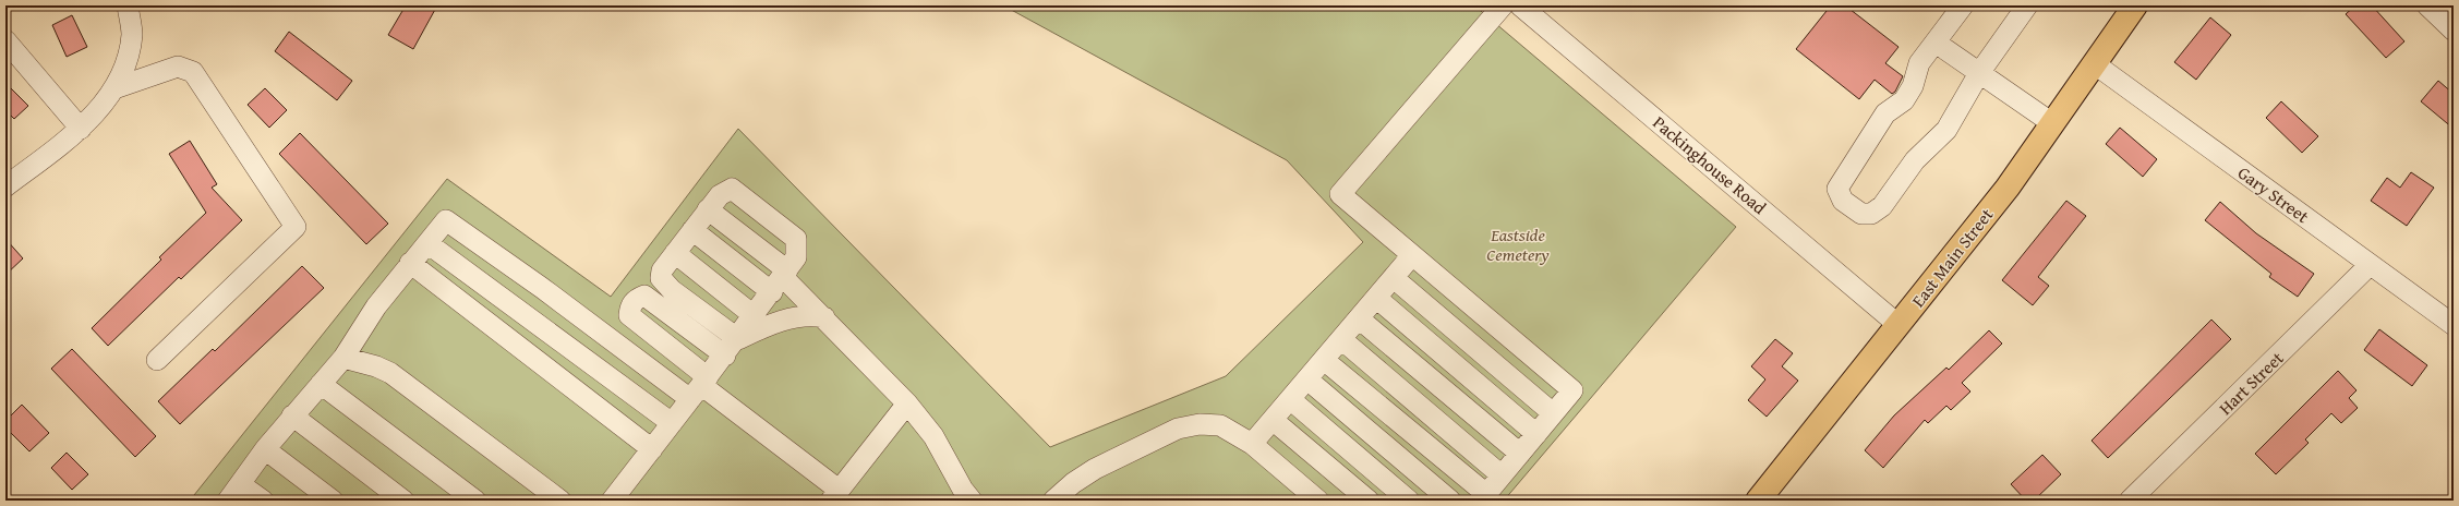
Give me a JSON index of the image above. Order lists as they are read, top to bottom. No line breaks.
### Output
{"streets":{"main road":["East Main Street"],"street":["Packinghouse Road","Gary Street","Hart Street"]},"crossings":[["Packinghouse Road","East Main Street"],["Gary Street","East Main Street"],["Gary Street","Hart Street"]],"parks":["Eastside Cemetery"]}
